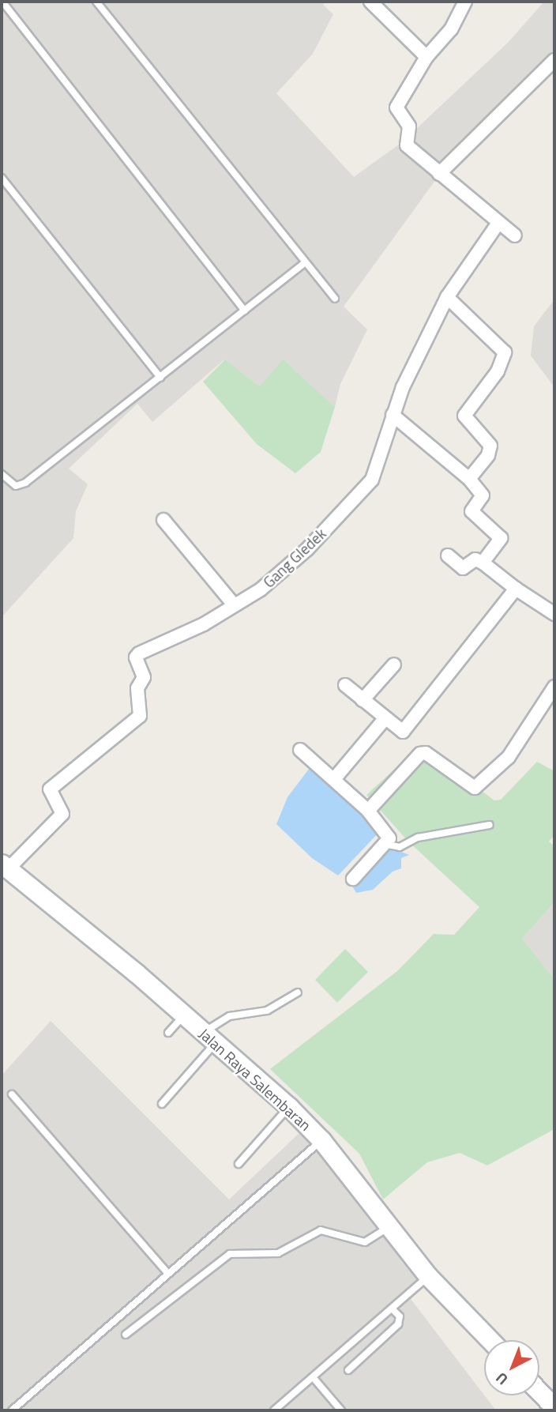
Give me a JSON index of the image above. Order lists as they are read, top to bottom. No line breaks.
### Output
{"streets":{"main road":["Jalan Raya Salembaran"],"street":["Gang Gledek"]},"crossings":[["Gang Gledek","Jalan Raya Salembaran"]],"north":"bottom left"}
